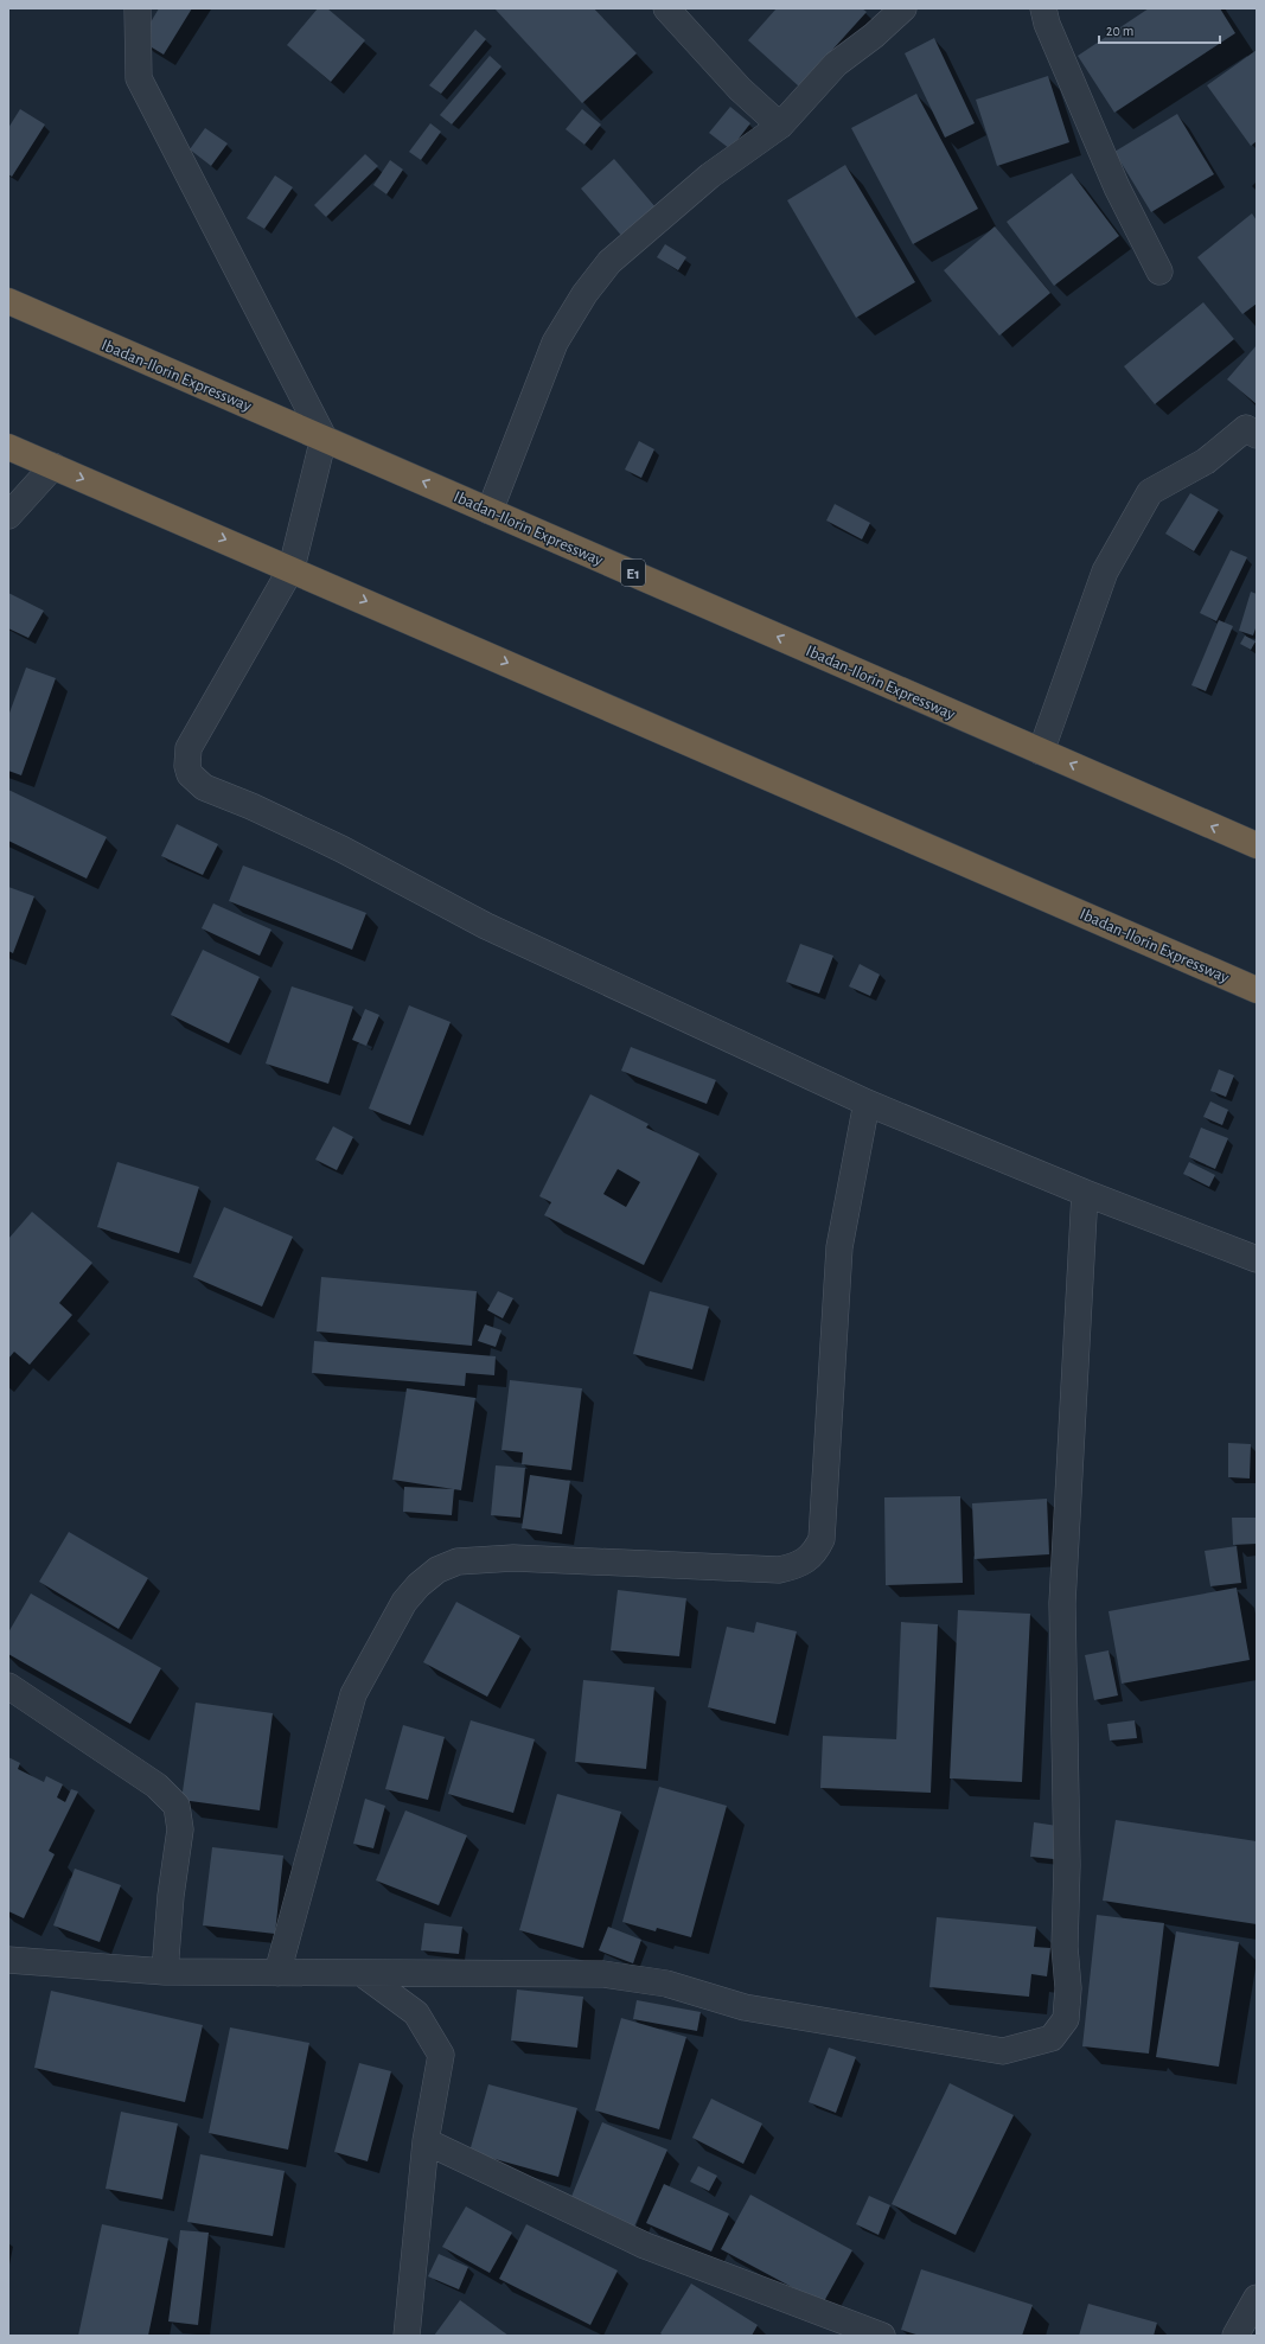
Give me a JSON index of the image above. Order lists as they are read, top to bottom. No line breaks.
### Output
{"streets":{"highway":["Ibadan-Ilorin Expressway","E1"]},"scale_bar":"20 m"}
